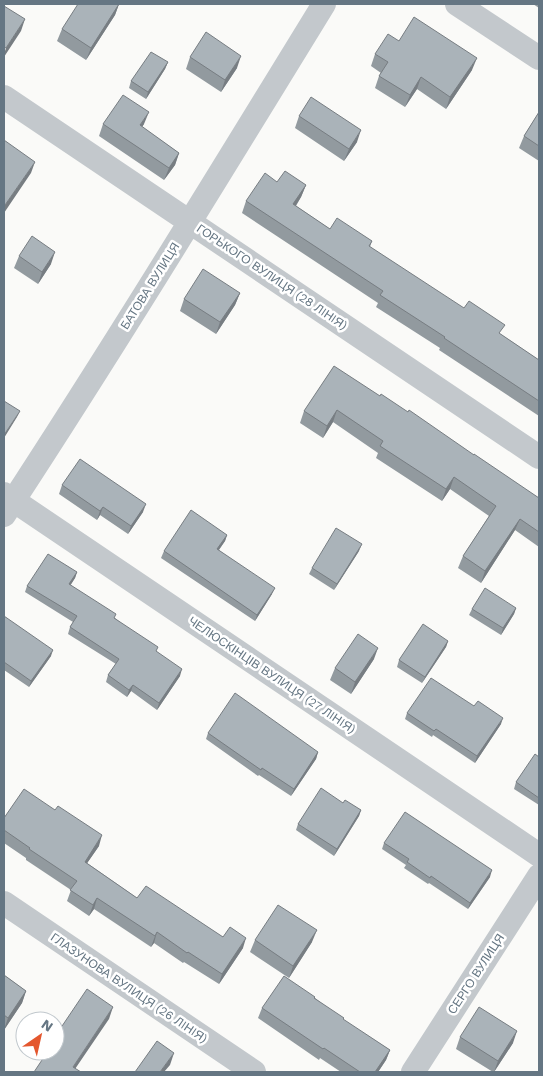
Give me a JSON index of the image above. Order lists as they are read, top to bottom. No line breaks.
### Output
{"streets":{"street":["ГОРЬКОГО ВУЛИЦЯ (28 ЛIНIЯ)","БАТОВА ВУЛИЦЯ","ЧЕЛЮСКІНЦІВ ВУЛИЦЯ (27 ЛIНIЯ)","СЕРГО ВУЛИЦЯ","ГЛАЗУНОВА ВУЛИЦЯ (26 ЛIНIЯ)"]},"crossings":[["ГОРЬКОГО ВУЛИЦЯ (28 ЛIНIЯ)","БАТОВА ВУЛИЦЯ"],["БАТОВА ВУЛИЦЯ","ЧЕЛЮСКІНЦІВ ВУЛИЦЯ (27 ЛIНIЯ)"]],"north":"top right"}
